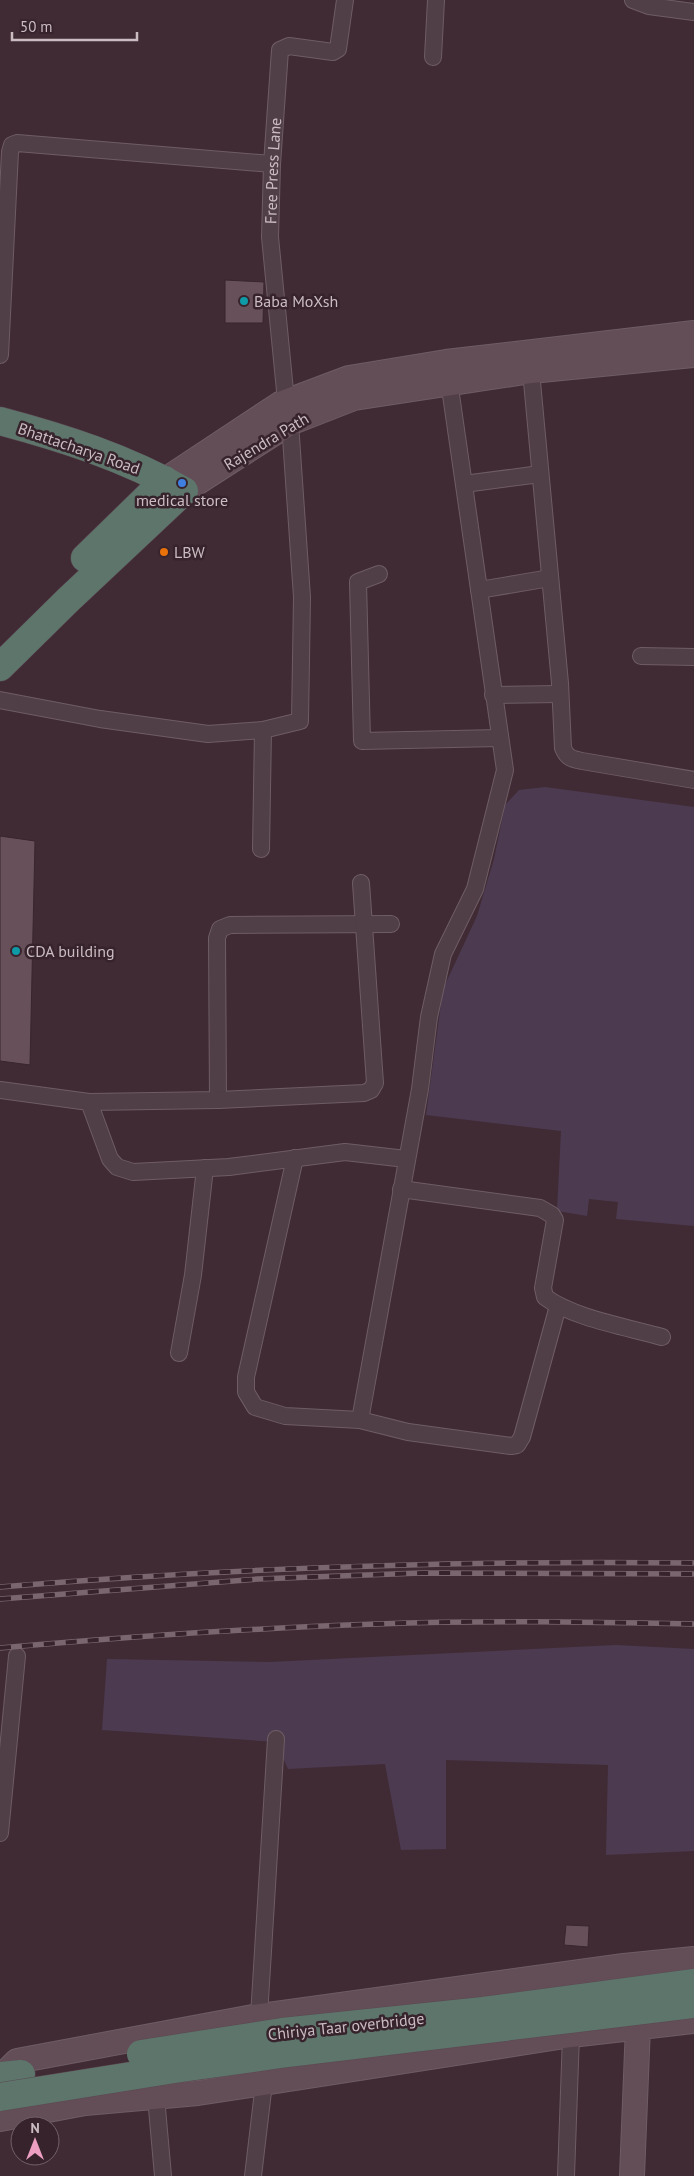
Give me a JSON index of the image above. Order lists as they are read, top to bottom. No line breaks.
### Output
{"streets":{"highway":["Rajendra Path","Bhattacharya Road","Chiriya Taar overbridge"],"street":["Free Press Lane"]},"crossings":[["Free Press Lane","Rajendra Path"],["Rajendra Path","Bhattacharya Road"]],"places":["Baba MoXsh","medical store","LBW","CDA building"],"scale_bar":"50 m","north":"top"}
